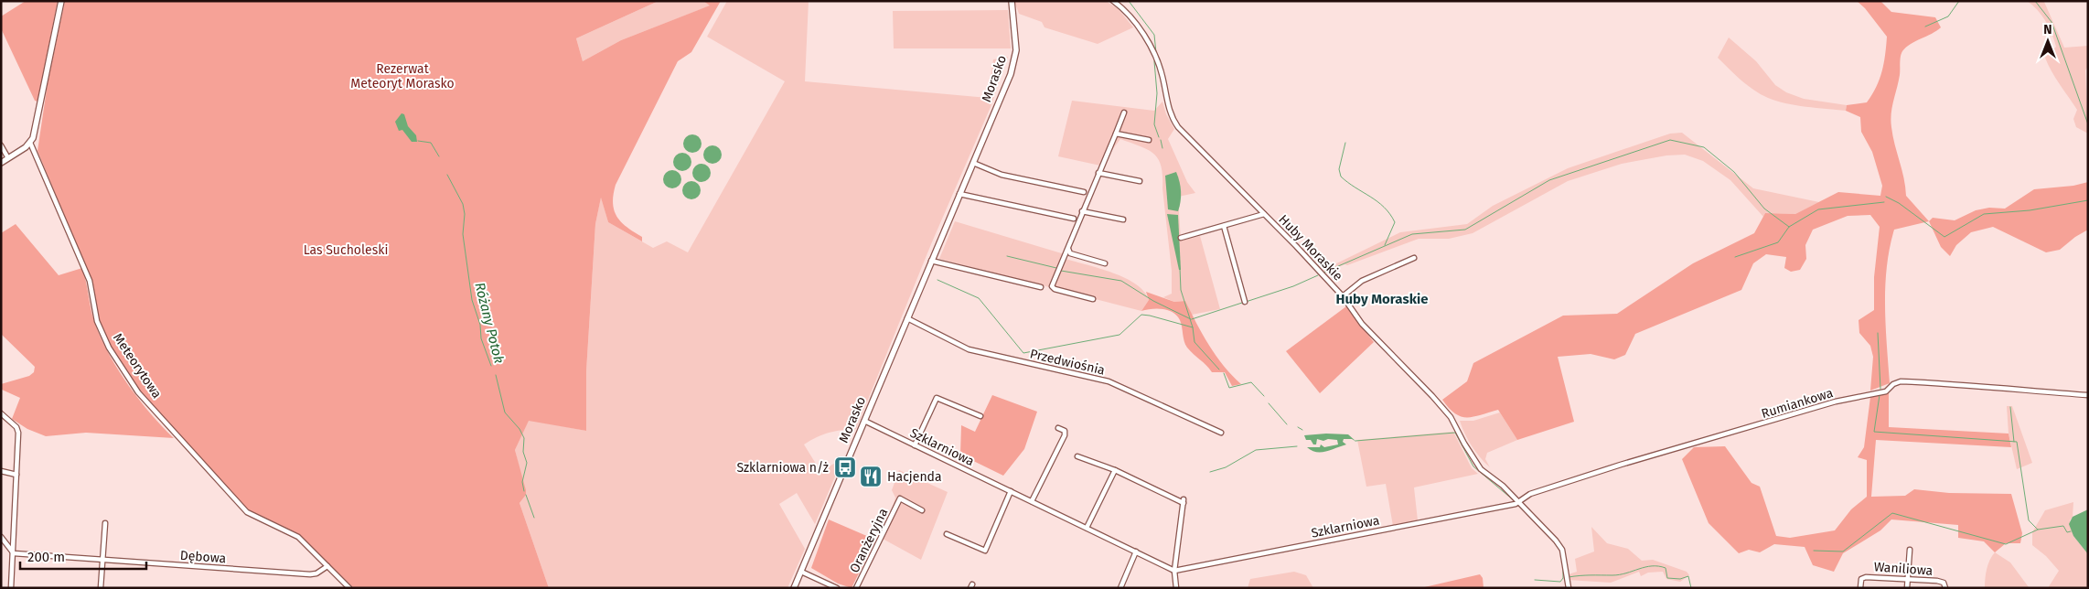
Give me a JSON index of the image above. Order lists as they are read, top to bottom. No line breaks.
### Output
{"streets":{"street":["Morasko","Huby Moraskie","Przedwiośnia","Meteorytowa","Rumiankowa","Szklarniowa","Oranżeryjna","Dębowa","Waniliowa"]},"crossings":[["Morasko","Przedwiośnia"],["Morasko","Szklarniowa"],["Huby Moraskie","Rumiankowa"],["Huby Moraskie","Szklarniowa"],["Meteorytowa","Dębowa"],["Rumiankowa","Szklarniowa"]],"districts":["Huby Moraskie"],"water":["Różany Potok"],"parks":["Rezerwat Meteoryt Morasko","Las Sucholeski"],"places":{"bus stop":["Szklarniowa n/ż"],"restaurant":["Hacjenda"]},"scale_bar":"200 m","north":"top"}
